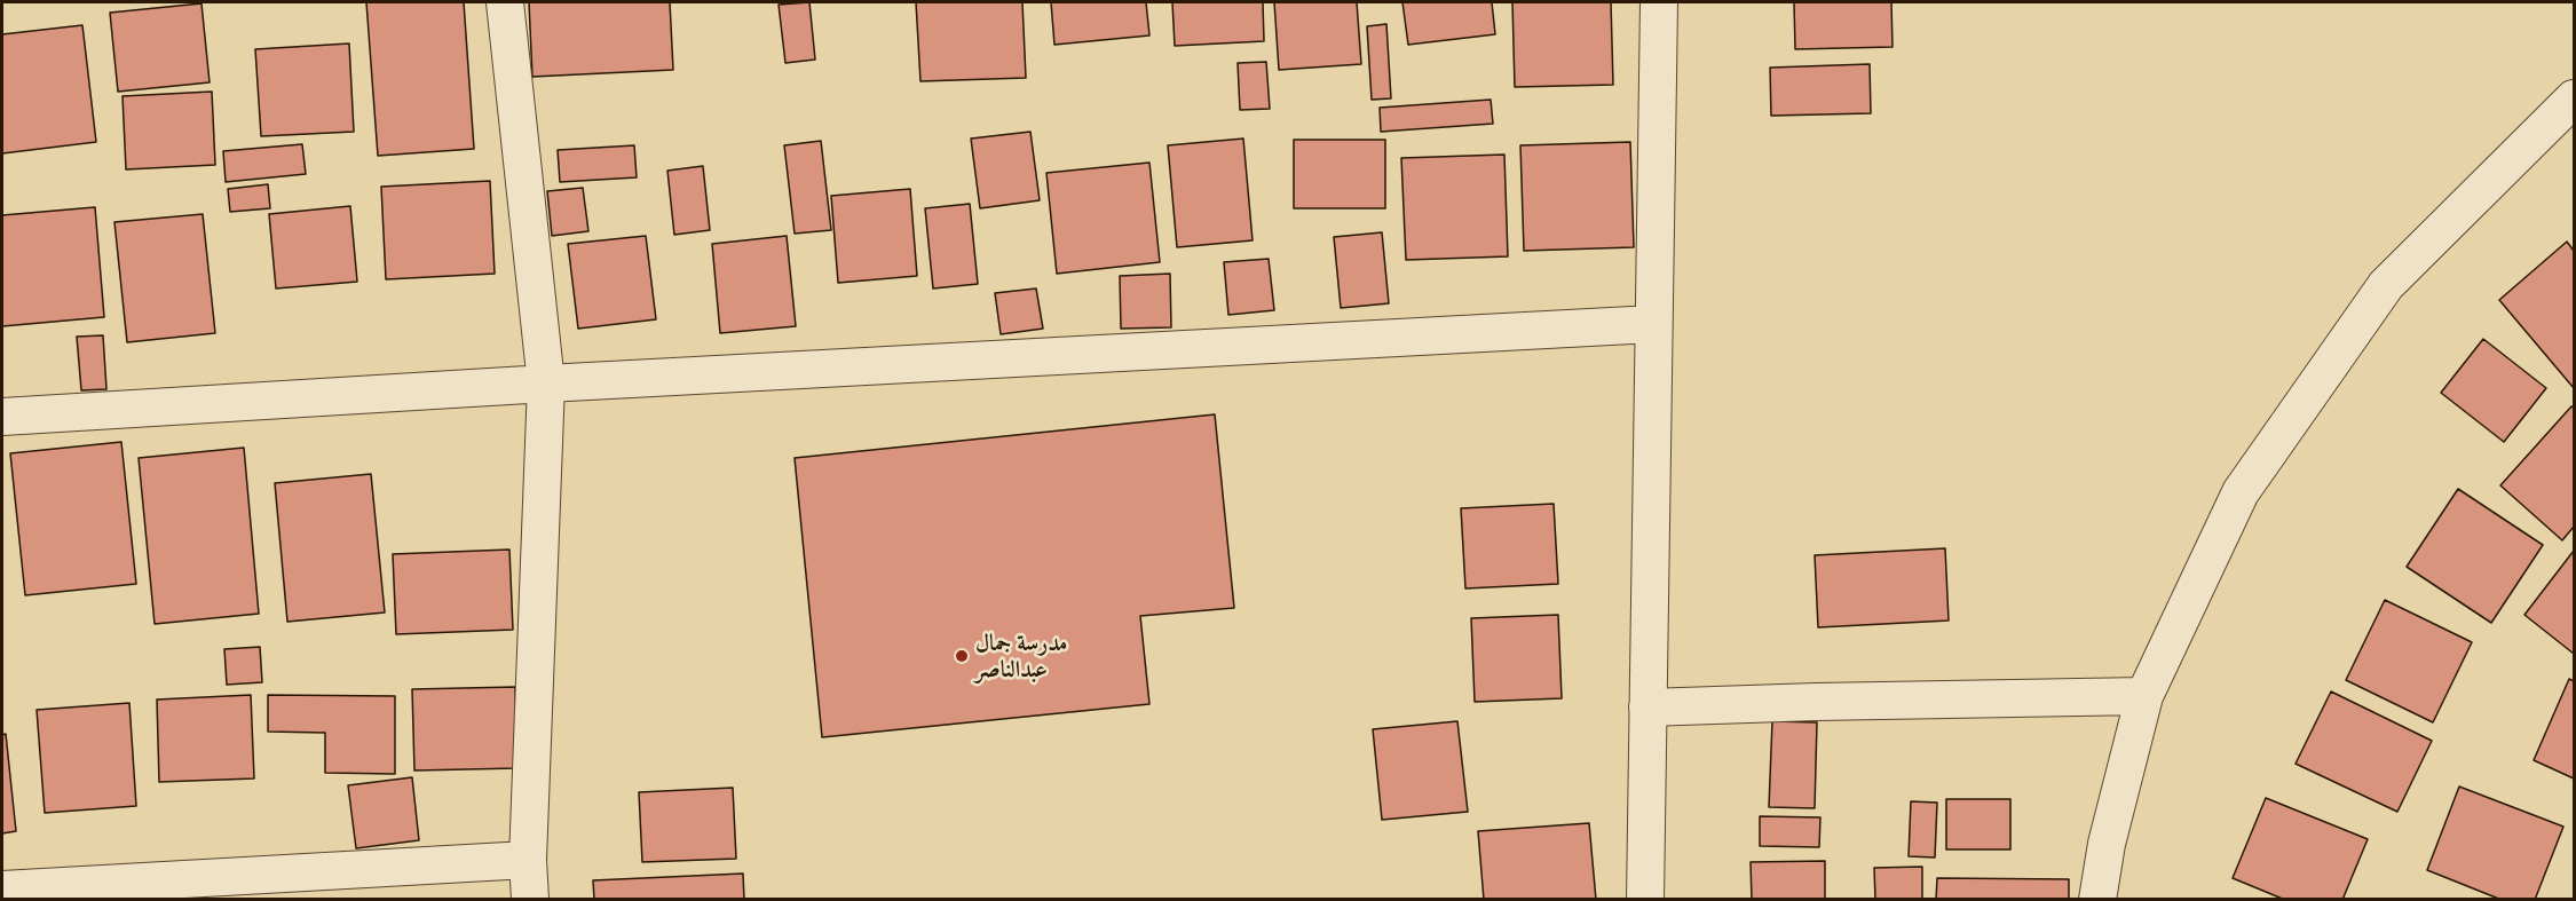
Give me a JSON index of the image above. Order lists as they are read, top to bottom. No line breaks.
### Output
{"places":["مدرسة جمال عبدالناصر"]}
